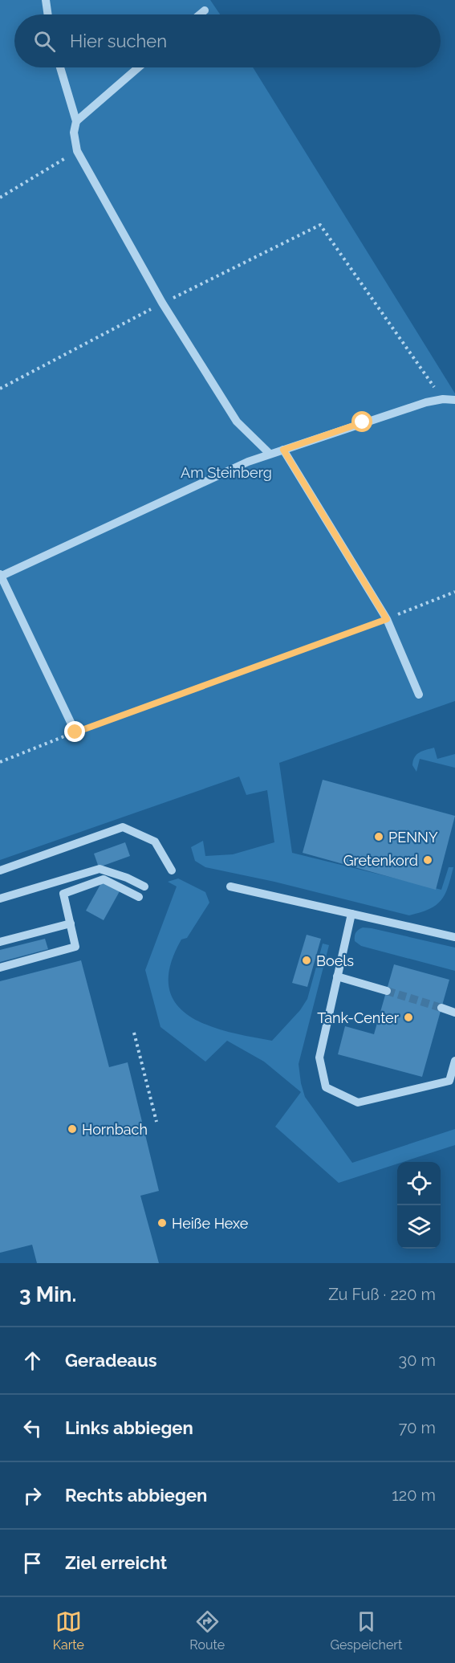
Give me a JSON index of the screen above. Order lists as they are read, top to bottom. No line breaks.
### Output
{"parks":["Am Steinberg"],"places":["PENNY","Gretenkord","Boels","Tank-Center","Hornbach","Heiße Hexe"],"page":{"search":"Hier suchen","heading":["3 Min.","Zu Fuß · 220 m"],"list":[["Geradeaus","30 m"],["Links abbiegen","70 m"],["Rechts abbiegen","120 m"],"Ziel erreicht"],"nav":["Karte","Route","Gespeichert"]}}
